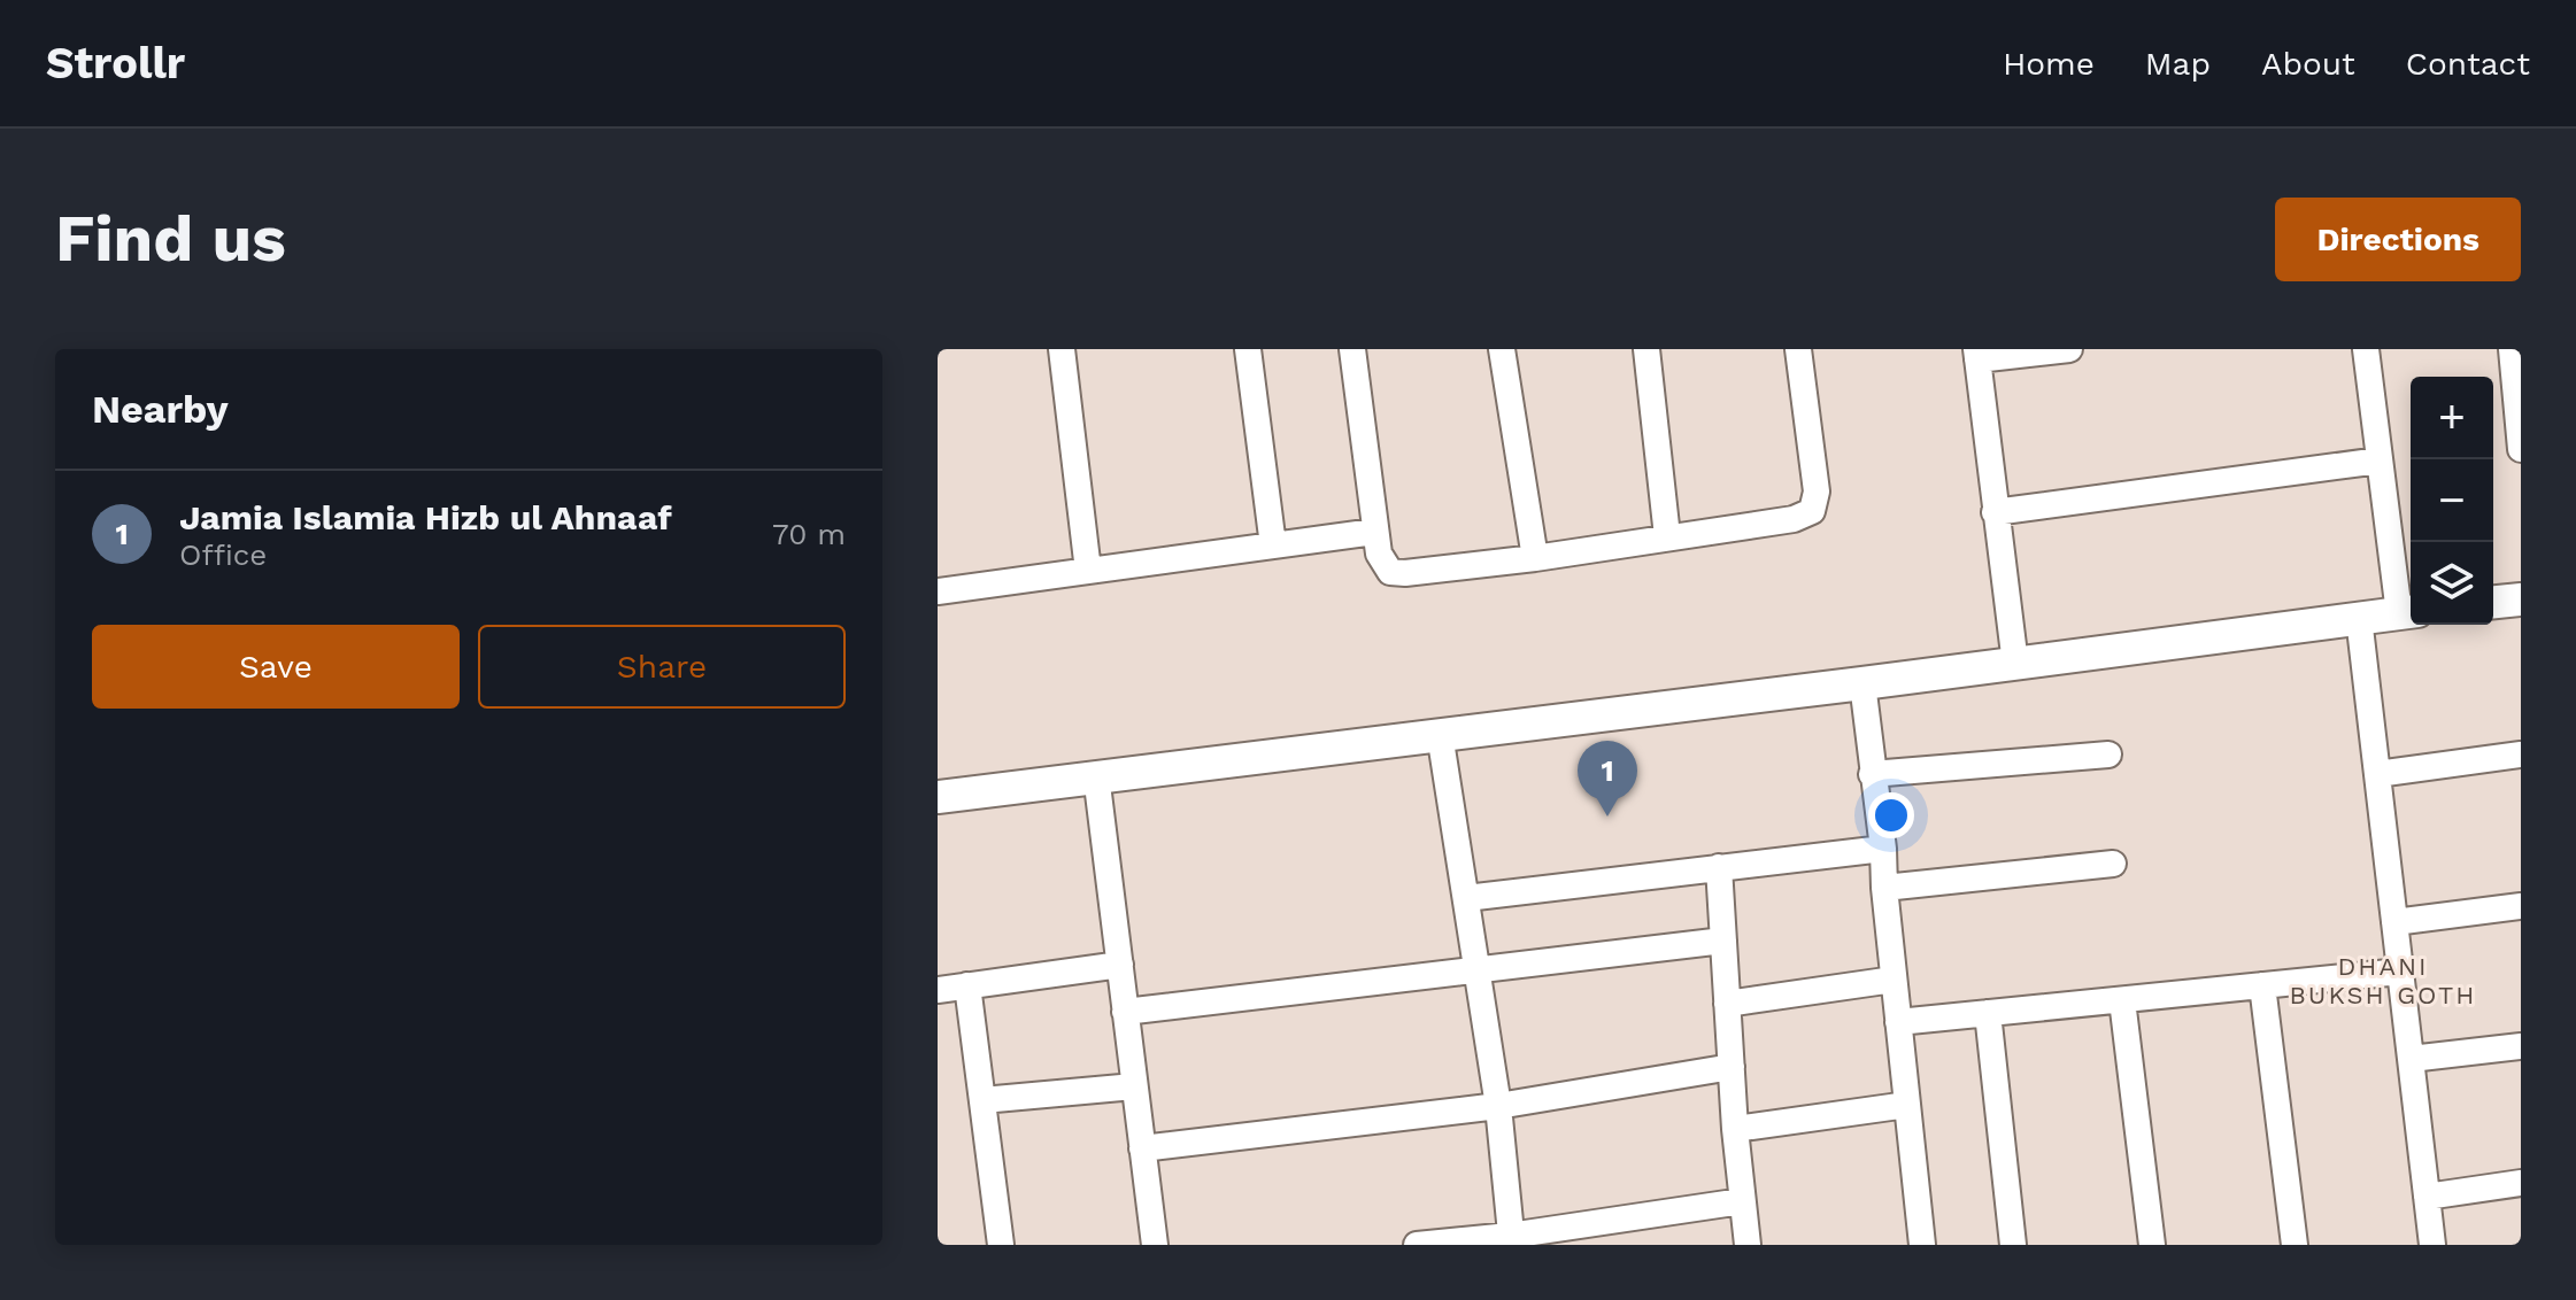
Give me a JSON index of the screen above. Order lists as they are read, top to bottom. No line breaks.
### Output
{"districts":["DHANI BUKSH GOTH"],"page":{"header":"Strollr","nav":["Home","Map","About","Contact"],"buttons":["Directions",["Save","Share"]],"title":"Find us","heading":"Nearby","map_buttons":["+","−"],"list":[{"mark":"1","name":"Jamia Islamia Hizb ul Ahnaaf","note":"Office","value":"70 m"}],"pins":"1"}}
